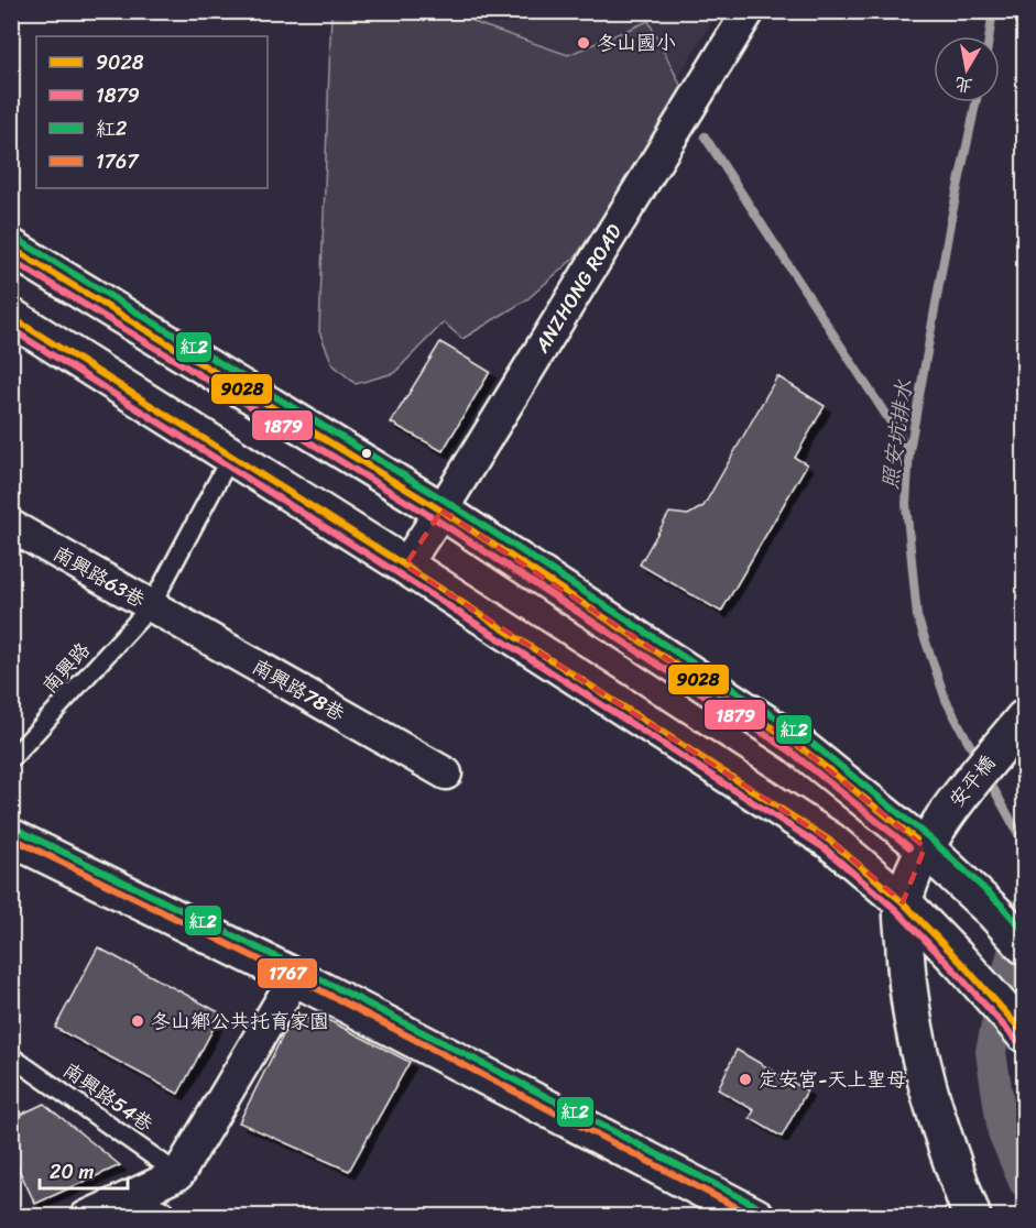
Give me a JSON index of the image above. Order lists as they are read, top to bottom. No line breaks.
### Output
{"streets":{"main road":["安平橋"],"street":["ANZHONG ROAD","南興路63巷","南興路78巷"],"lane":["南興路","南興路54巷"]},"crossings":[["南興路63巷","南興路"],["南興路63巷","南興路78巷"],["南興路","南興路78巷"]],"water":["照安坑排水"],"places":["冬山國小","冬山鄉公共托育家園","定安宮-天上聖母"],"lines":["transit line 紅2","transit line 9028","transit line 1879","transit line 1767"],"legend":["9028","1879","紅2","1767"],"scale_bar":"20 m","north":"bottom"}
